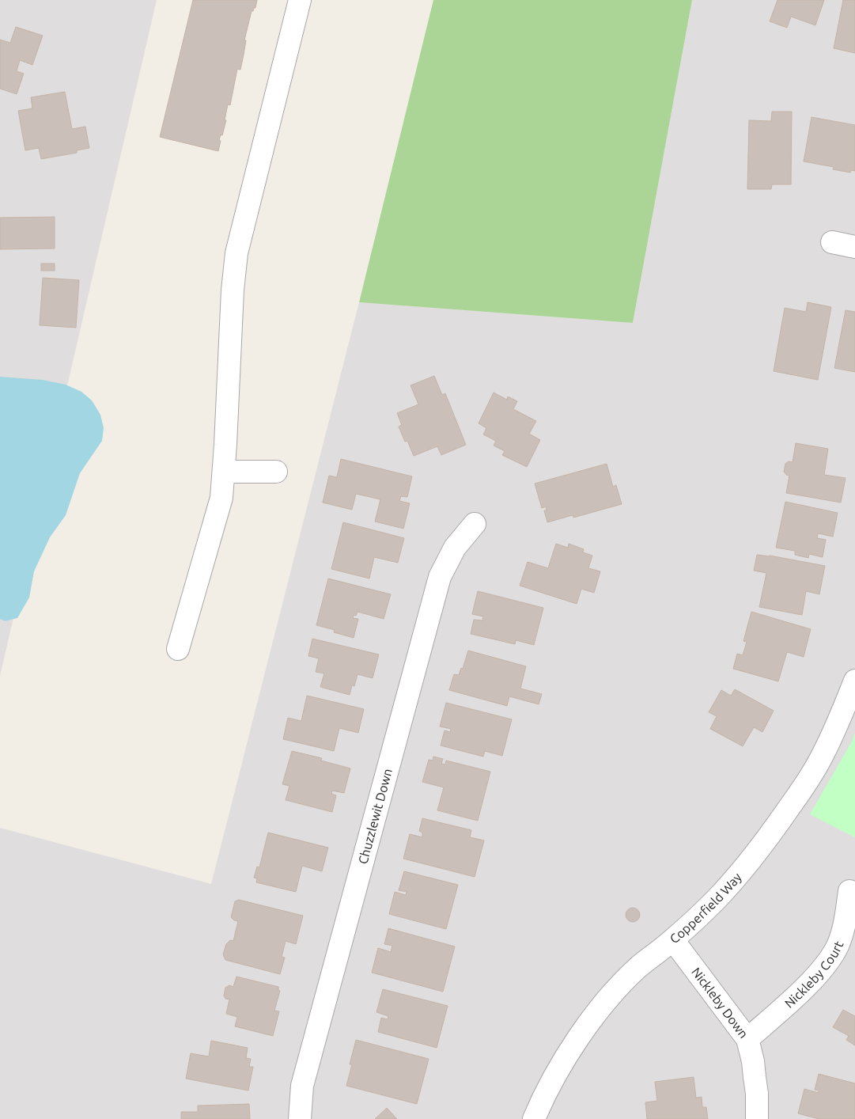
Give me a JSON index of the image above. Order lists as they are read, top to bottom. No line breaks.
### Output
{"streets":{"street":["Chuzzlewit Down","Copperfield Way","Nickleby Court","Nickleby Down"]},"crossings":[["Copperfield Way","Nickleby Down"],["Nickleby Court","Nickleby Down"]]}
